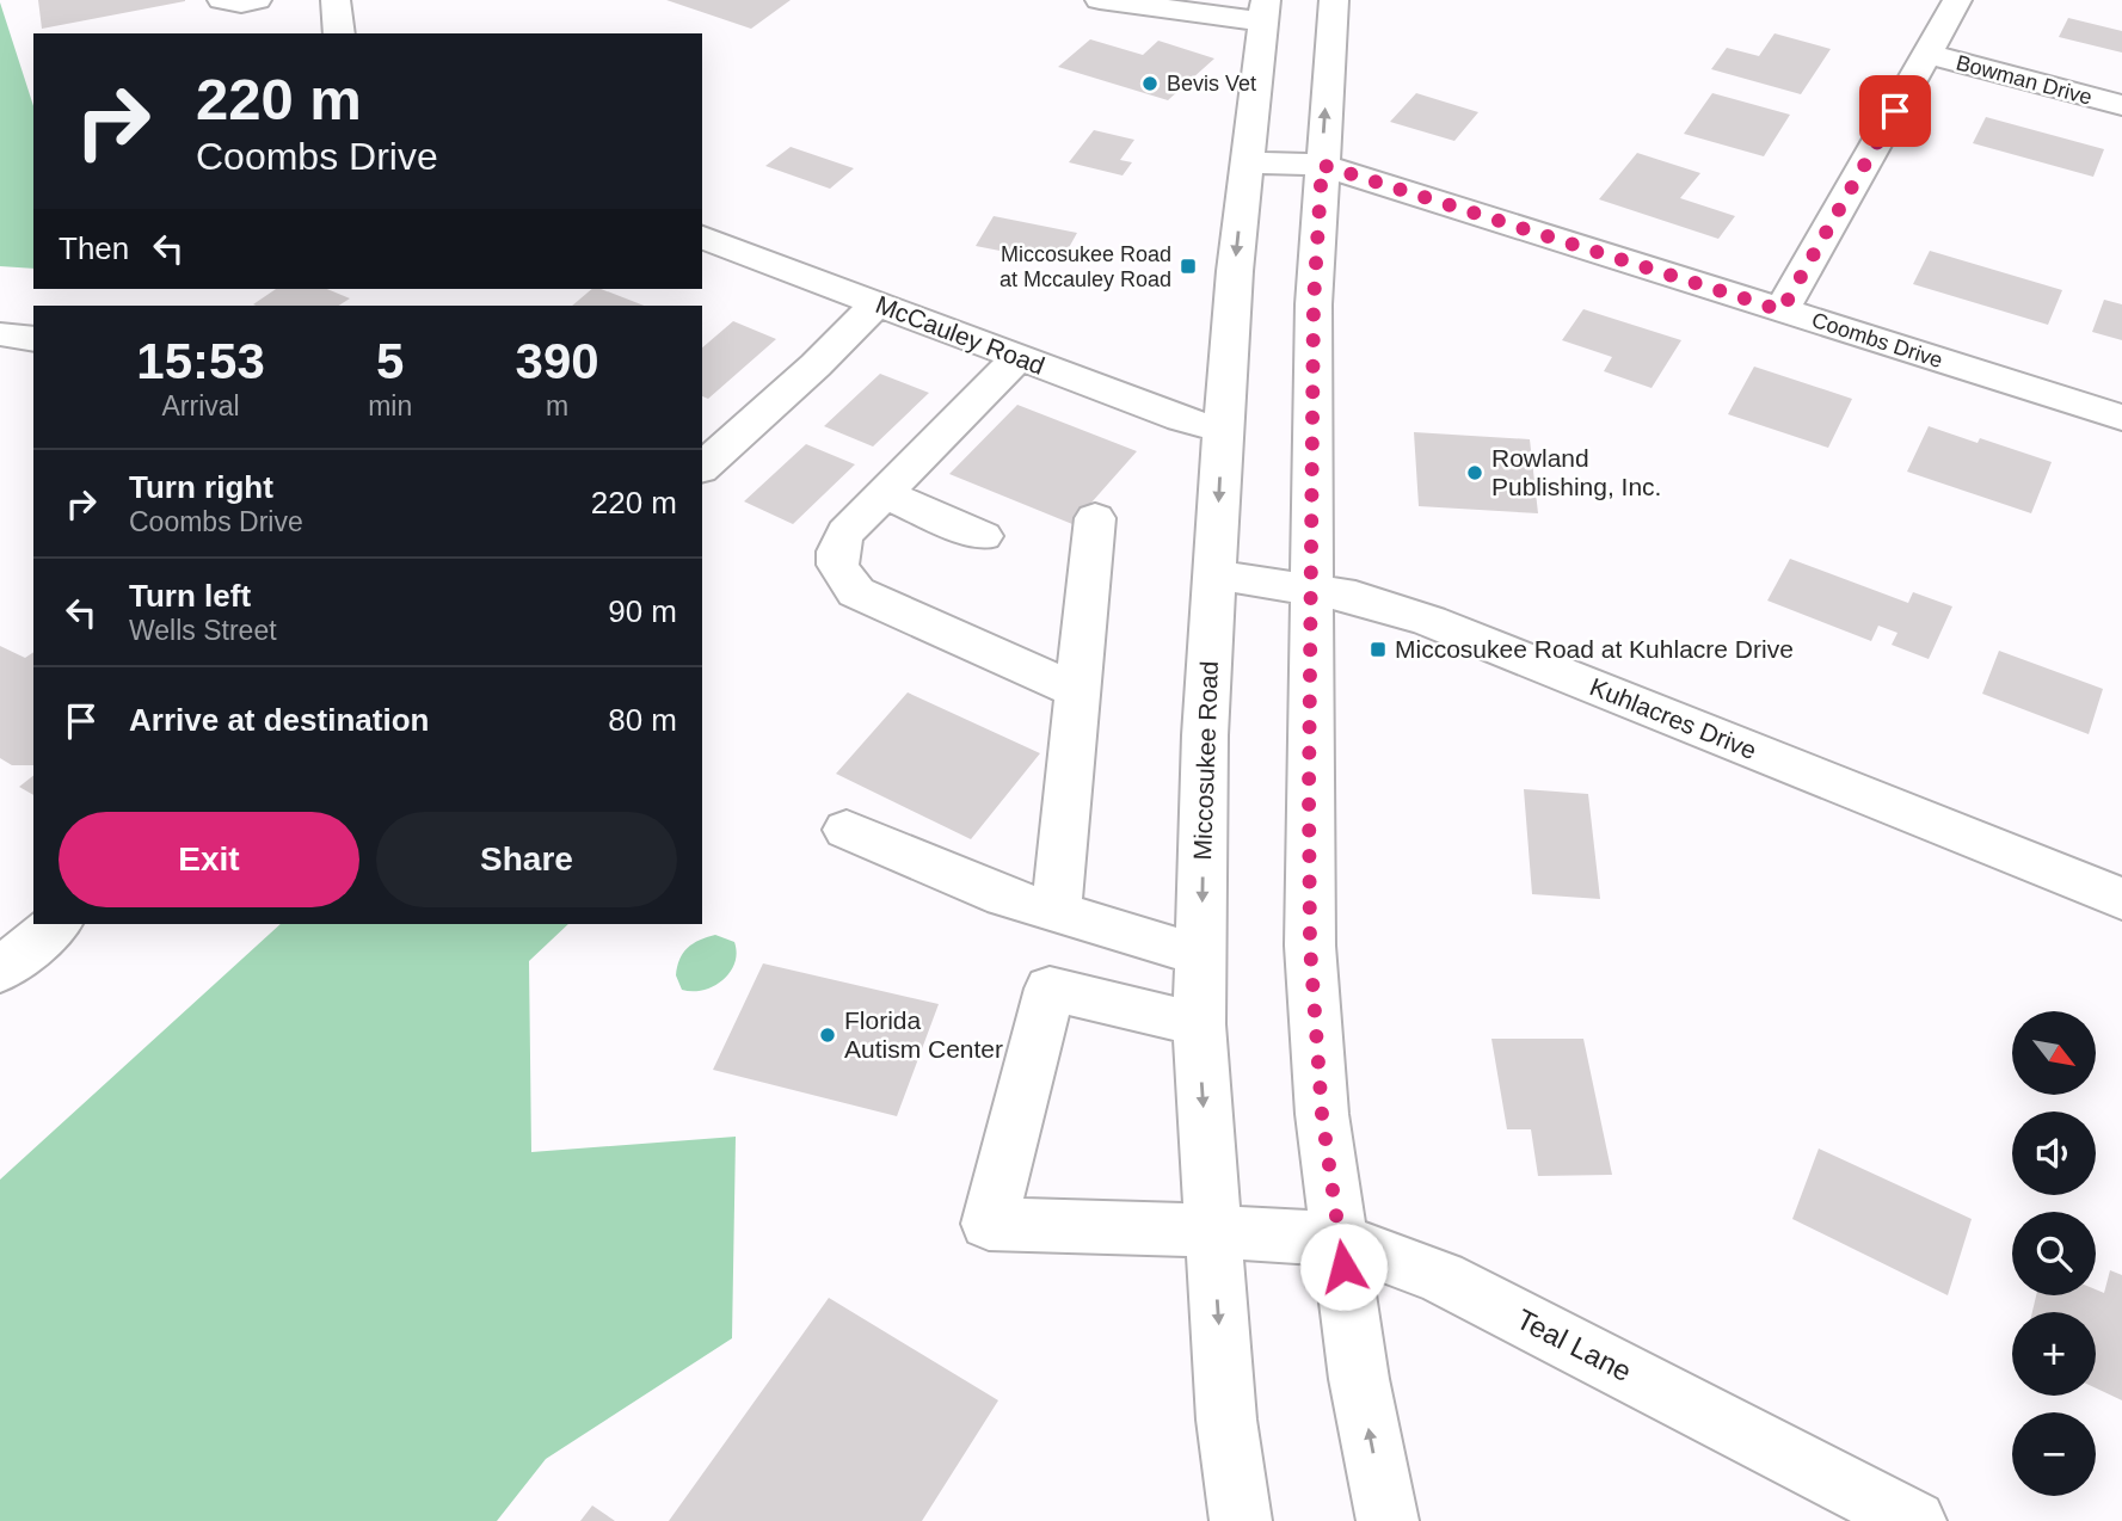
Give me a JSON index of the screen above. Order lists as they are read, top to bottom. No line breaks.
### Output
{"streets":{"street":["Bowman Drive","McCauley Road","Coombs Drive","Kuhlacres Drive","Miccosukee Road","Teal Lane"]},"crossings":[["McCauley Road","Miccosukee Road"],["Coombs Drive","Miccosukee Road"],["Kuhlacres Drive","Miccosukee Road"],["Miccosukee Road","Teal Lane"]],"places":{"other":["Bevis Vet","Rowland Publishing, Inc.","Florida Autism Center"],"transit":["Miccosukee Road at Mccauley Road","Miccosukee Road at Kuhlacre Drive"]},"north":"bottom right","page":{"turn":["220 m","Coombs Drive"],"then":"Then","eta":["15:53","Arrival","5","min","390","m"],"list":[{"name":"Turn right","note":"Coombs Drive","value":"220 m"},{"name":"Turn left","note":"Wells Street","value":"90 m"},{"name":"Arrive at destination","value":"80 m"}],"buttons":["Exit","Share"],"map_buttons":["+","−"]}}
